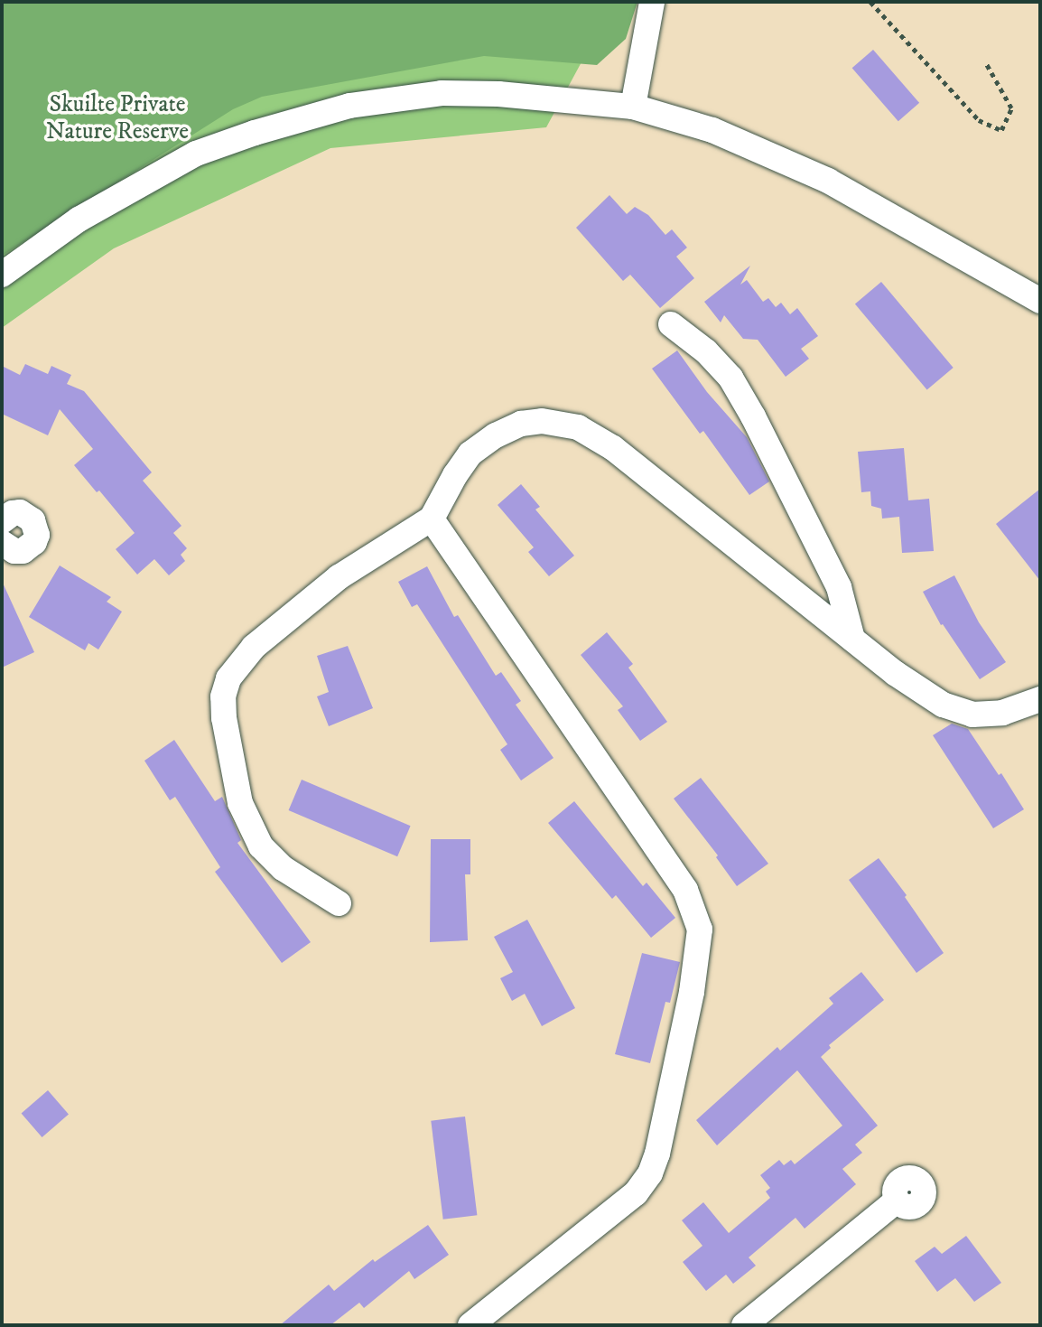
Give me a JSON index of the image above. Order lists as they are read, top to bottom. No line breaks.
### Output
{"parks":["Skuilte Private Nature Reserve"]}
